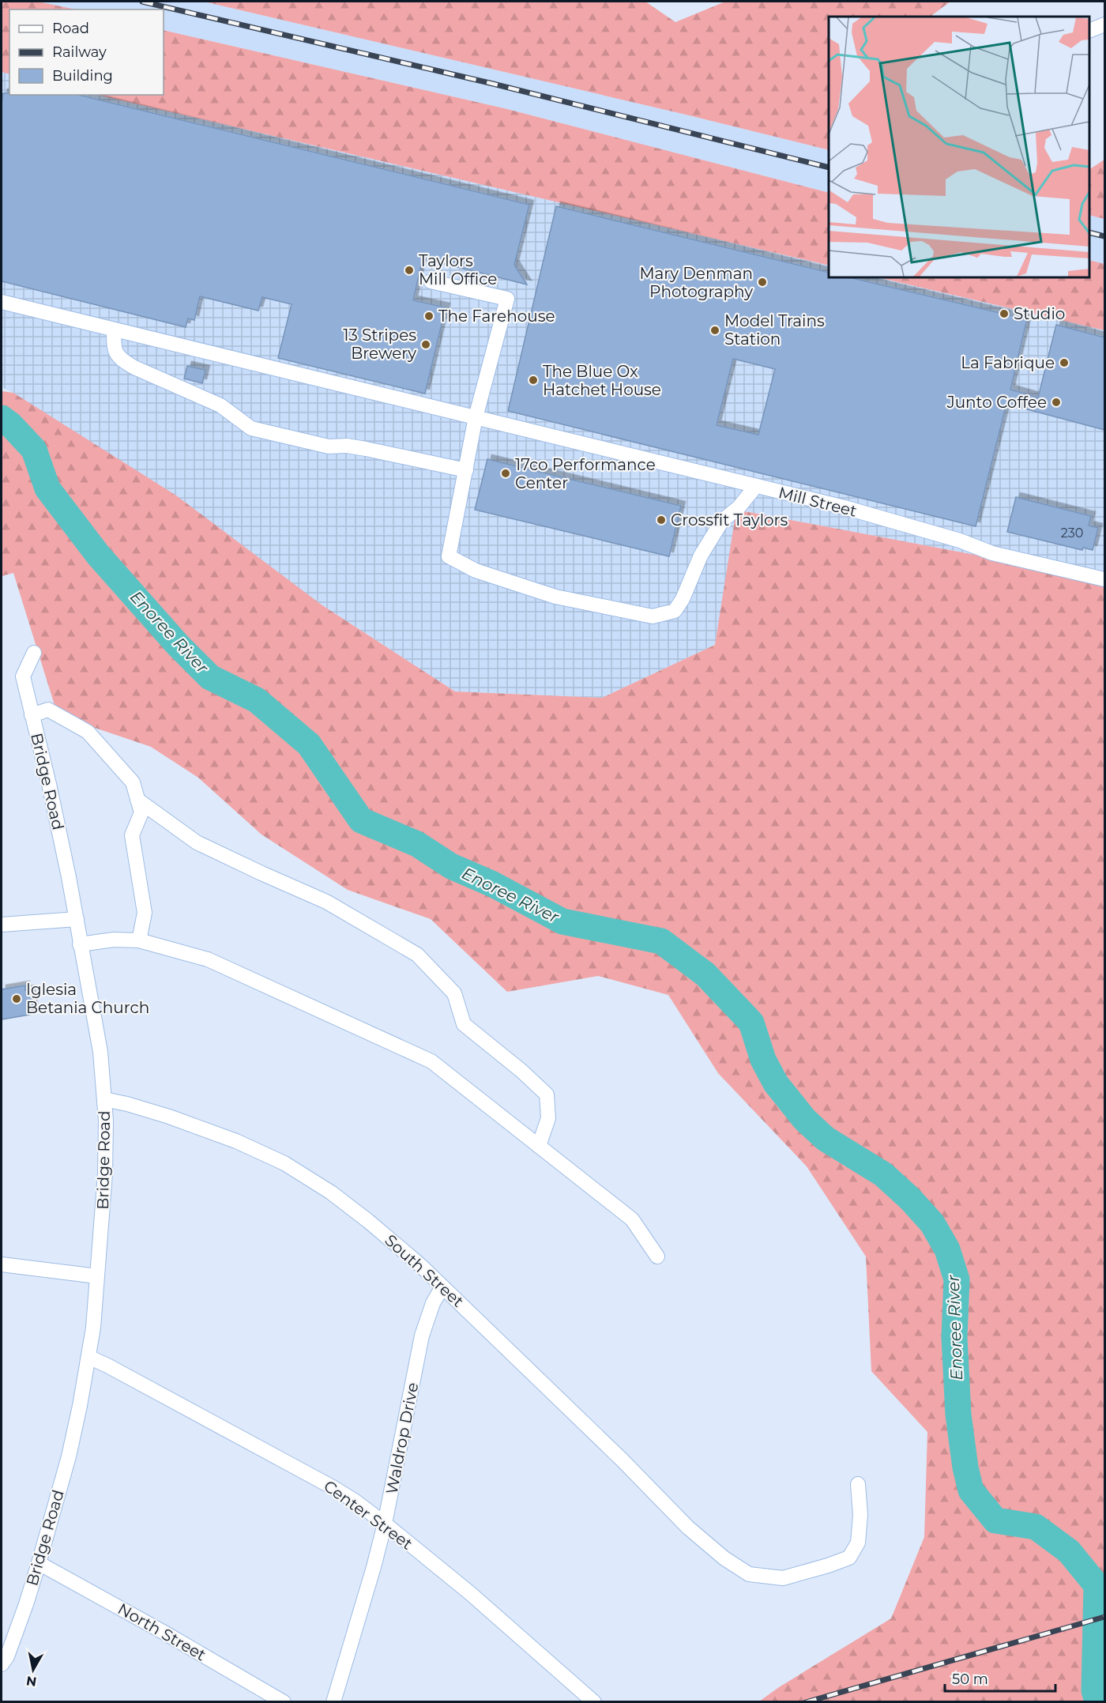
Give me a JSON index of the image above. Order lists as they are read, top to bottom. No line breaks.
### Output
{"streets":{"street":["Mill Street","Bridge Road","South Street","Waldrop Drive","Center Street","North Street"]},"crossings":[["Bridge Road","South Street"],["Bridge Road","Center Street"],["Bridge Road","North Street"],["South Street","Waldrop Drive"],["Waldrop Drive","Center Street"]],"water":["Enoree River"],"places":["Taylors Mill Office","Mary Denman Photography","Studio","The Farehouse","Model Trains Station","13 Stripes Brewery","La Fabrique","The Blue Ox Hatchet House","Junto Coffee","17co Performance Center","Crossfit Taylors","Iglesia Betania Church"],"house_numbers":["230"],"legend":["Road","Railway","Building"],"scale_bar":"50 m","north":"bottom"}
